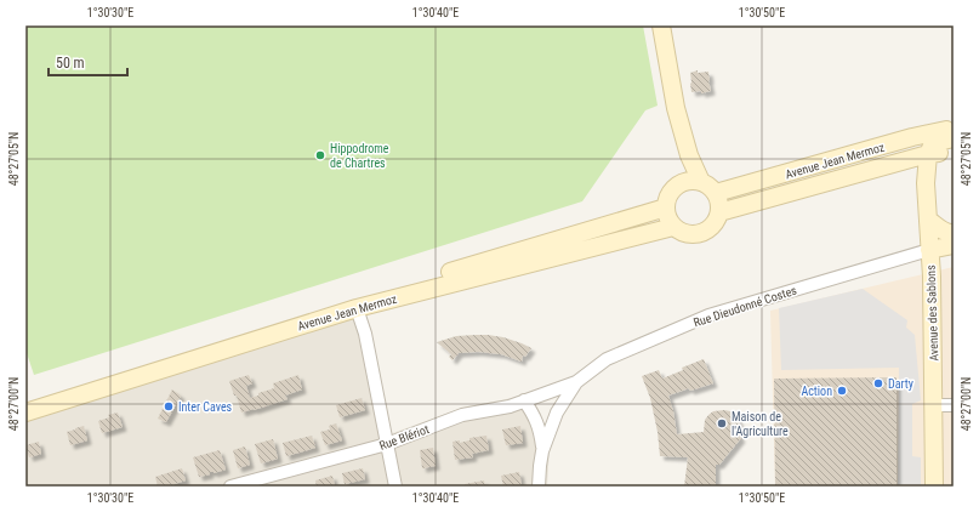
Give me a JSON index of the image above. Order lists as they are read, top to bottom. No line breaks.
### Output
{"streets":{"main road":["Avenue Jean Mermoz","Avenue des Sablons"],"street":["Rue Dieudonné Costes","Rue Blériot"]},"crossings":[["Avenue Jean Mermoz","Avenue des Sablons"],["Rue Dieudonné Costes","Avenue des Sablons"],["Rue Dieudonné Costes","Rue Blériot"]],"places":["Hippodrome de Chartres","Darty","Action","Inter Caves","Maison de l'Agriculture"],"scale_bar":"50 m","coordinates":["1°30'30\"E","1°30'40\"E","1°30'50\"E","48°27'05\"N","48°27'00\"N"]}
